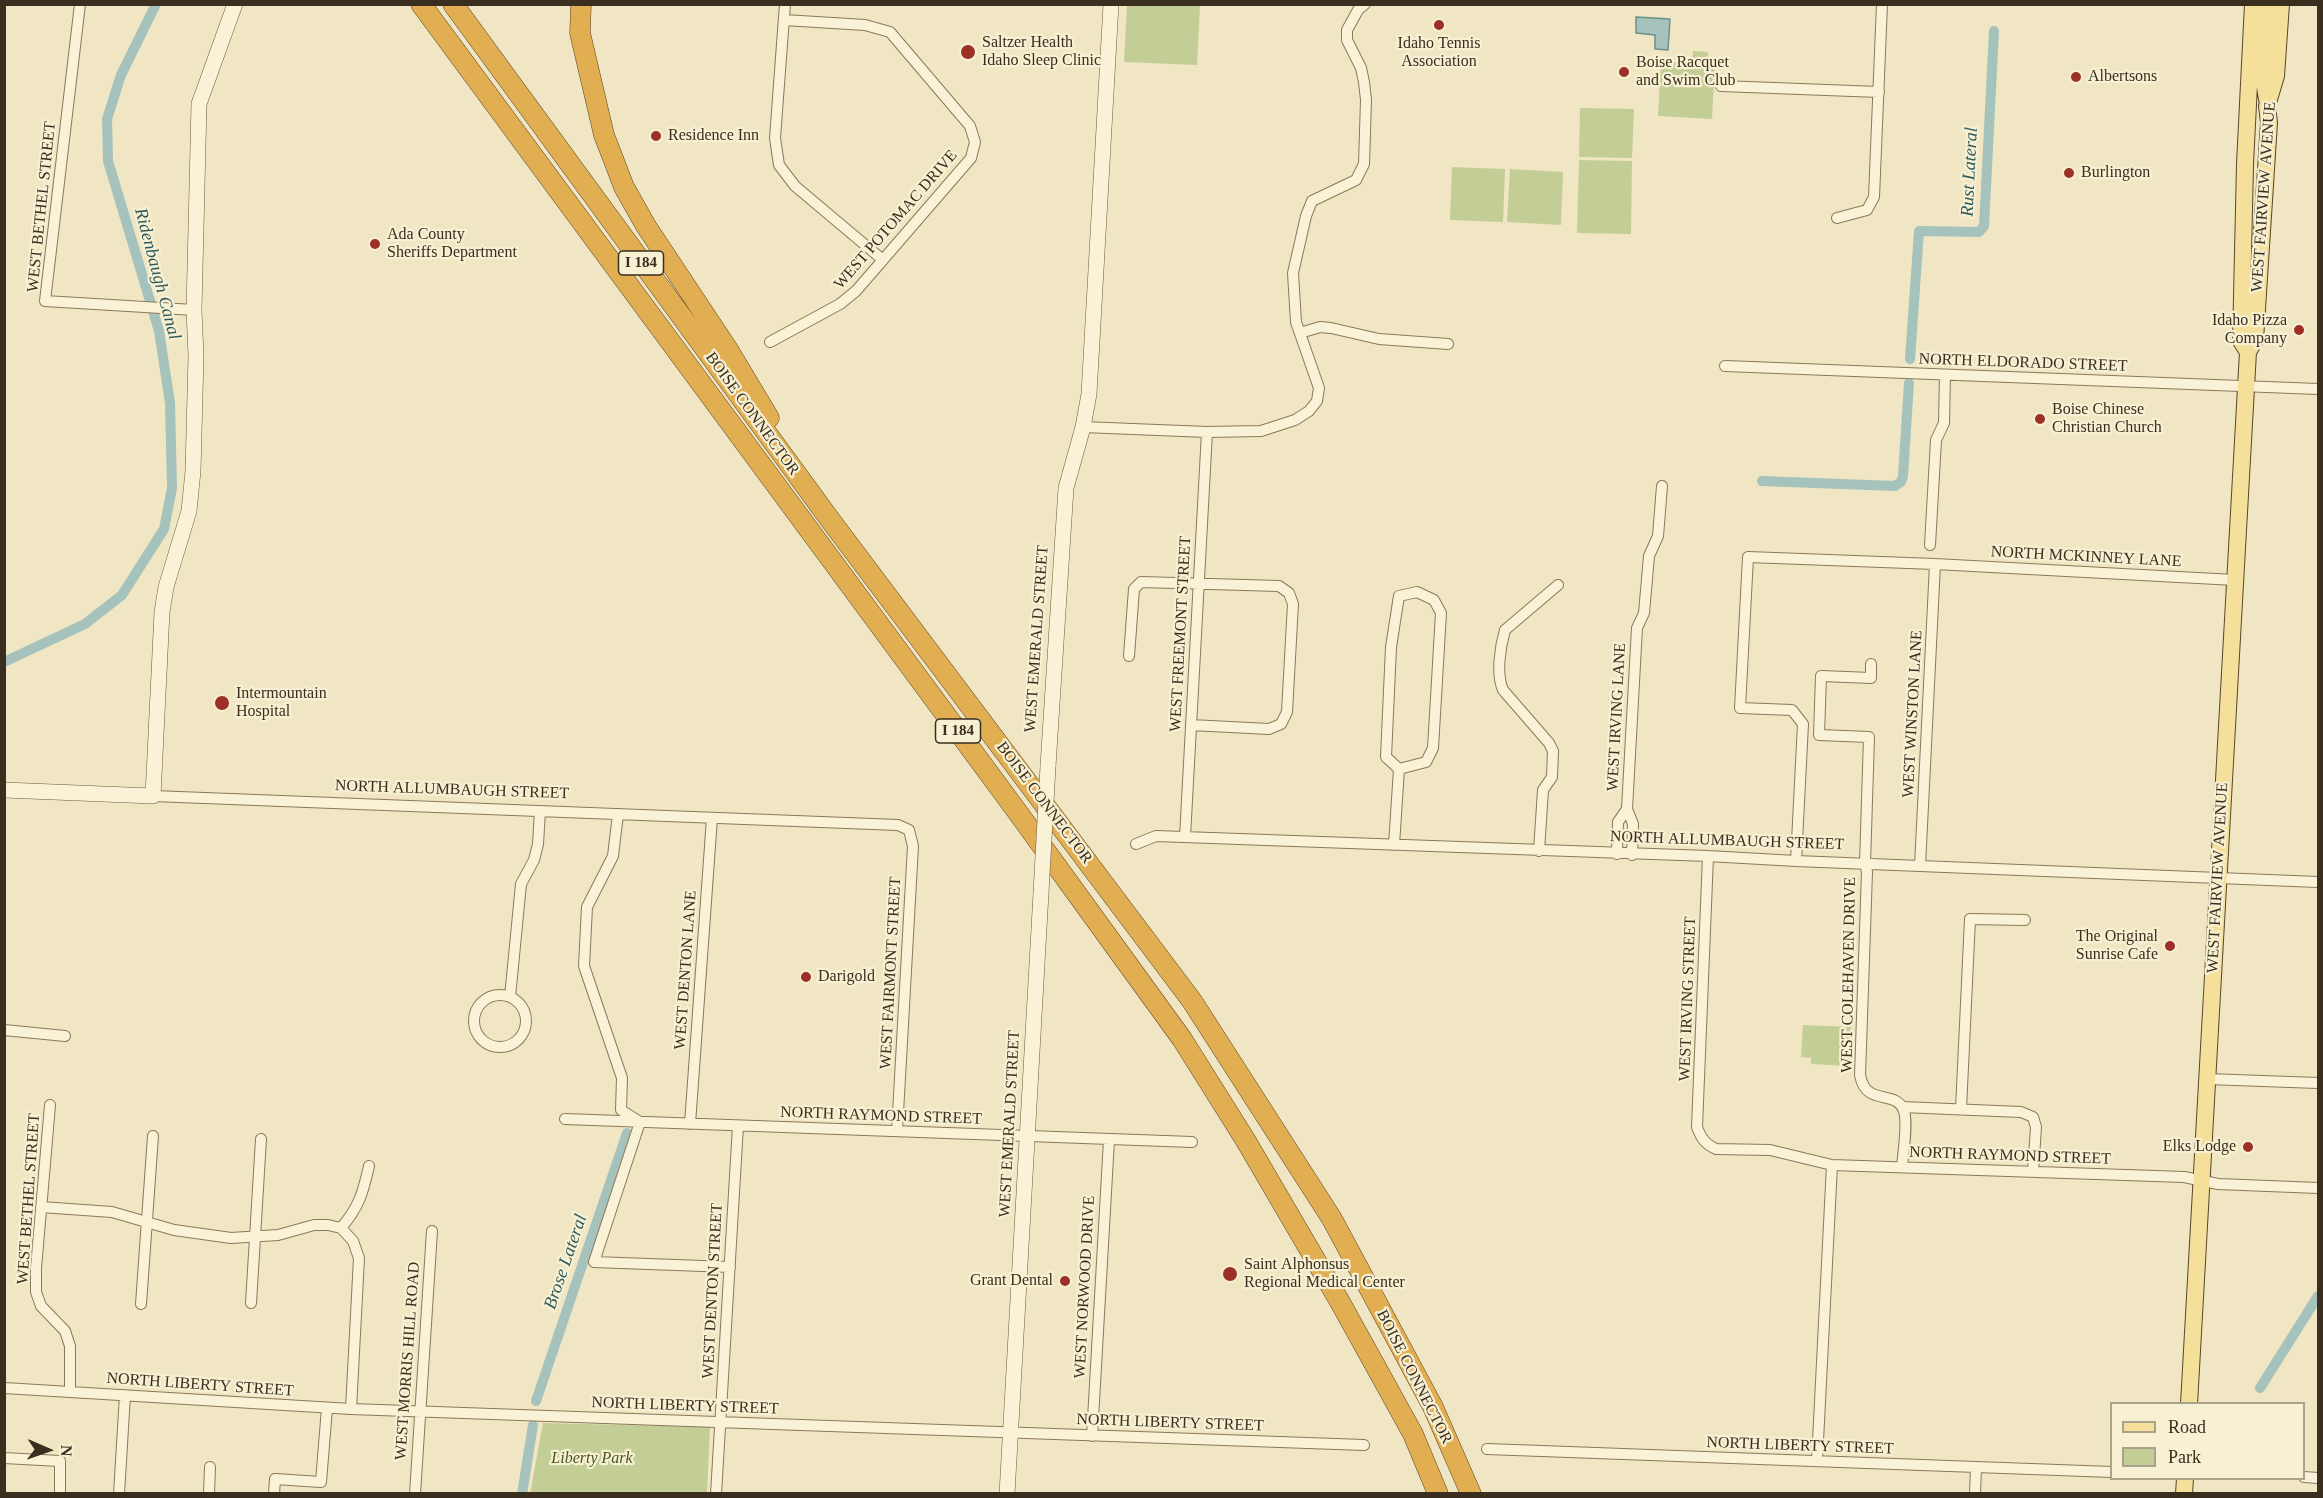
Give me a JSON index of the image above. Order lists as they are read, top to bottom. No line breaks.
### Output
{"streets":{"highway":["I 184","BOISE CONNECTOR"],"main road":["WEST FAIRVIEW AVENUE","WEST EMERALD STREET","NORTH ALLUMBAUGH STREET"],"street":["WEST BETHEL STREET","WEST POTOMAC DRIVE","NORTH ELDORADO STREET","NORTH MCKINNEY LANE","WEST FREEMONT STREET","WEST WINSTON LANE","WEST IRVING LANE","WEST DENTON LANE","WEST FAIRMONT STREET","WEST COLEHAVEN DRIVE","WEST IRVING STREET","NORTH RAYMOND STREET","WEST NORWOOD DRIVE","WEST DENTON STREET","WEST MORRIS HILL ROAD","NORTH LIBERTY STREET"]},"crossings":[["WEST FAIRVIEW AVENUE","NORTH ELDORADO STREET"],["WEST FAIRVIEW AVENUE","NORTH MCKINNEY LANE"],["WEST FAIRVIEW AVENUE","NORTH ALLUMBAUGH STREET"],["WEST FAIRVIEW AVENUE","NORTH RAYMOND STREET"],["WEST BETHEL STREET","NORTH LIBERTY STREET"],["NORTH MCKINNEY LANE","WEST WINSTON LANE"],["NORTH MCKINNEY LANE","NORTH ALLUMBAUGH STREET"],["WEST FREEMONT STREET","NORTH ALLUMBAUGH STREET"],["WEST EMERALD STREET","NORTH RAYMOND STREET"],["WEST EMERALD STREET","NORTH LIBERTY STREET"],["WEST WINSTON LANE","NORTH ALLUMBAUGH STREET"],["WEST IRVING LANE","NORTH ALLUMBAUGH STREET"],["NORTH ALLUMBAUGH STREET","WEST DENTON LANE"],["NORTH ALLUMBAUGH STREET","WEST FAIRMONT STREET"],["NORTH ALLUMBAUGH STREET","WEST COLEHAVEN DRIVE"],["NORTH ALLUMBAUGH STREET","WEST IRVING STREET"],["WEST DENTON LANE","NORTH RAYMOND STREET"],["WEST FAIRMONT STREET","NORTH RAYMOND STREET"],["WEST IRVING STREET","NORTH RAYMOND STREET"],["NORTH RAYMOND STREET","WEST NORWOOD DRIVE"],["NORTH RAYMOND STREET","WEST DENTON STREET"],["WEST NORWOOD DRIVE","NORTH LIBERTY STREET"],["WEST DENTON STREET","NORTH LIBERTY STREET"],["WEST MORRIS HILL ROAD","NORTH LIBERTY STREET"]],"water":["Rust Lateral","Ridenbaugh Canal","Brose Lateral"],"parks":["Liberty Park"],"places":["Idaho Tennis Association","Saltzer Health Idaho Sleep Clinic","Boise Racquet and Swim Club","Albertsons","Residence Inn","Burlington","Ada County Sheriffs Department","Idaho Pizza Company","Boise Chinese Christian Church","Intermountain Hospital","The Original Sunrise Cafe","Darigold","Elks Lodge","Saint Alphonsus Regional Medical Center","Grant Dental"],"legend":["Road","Park"],"north":"right"}
